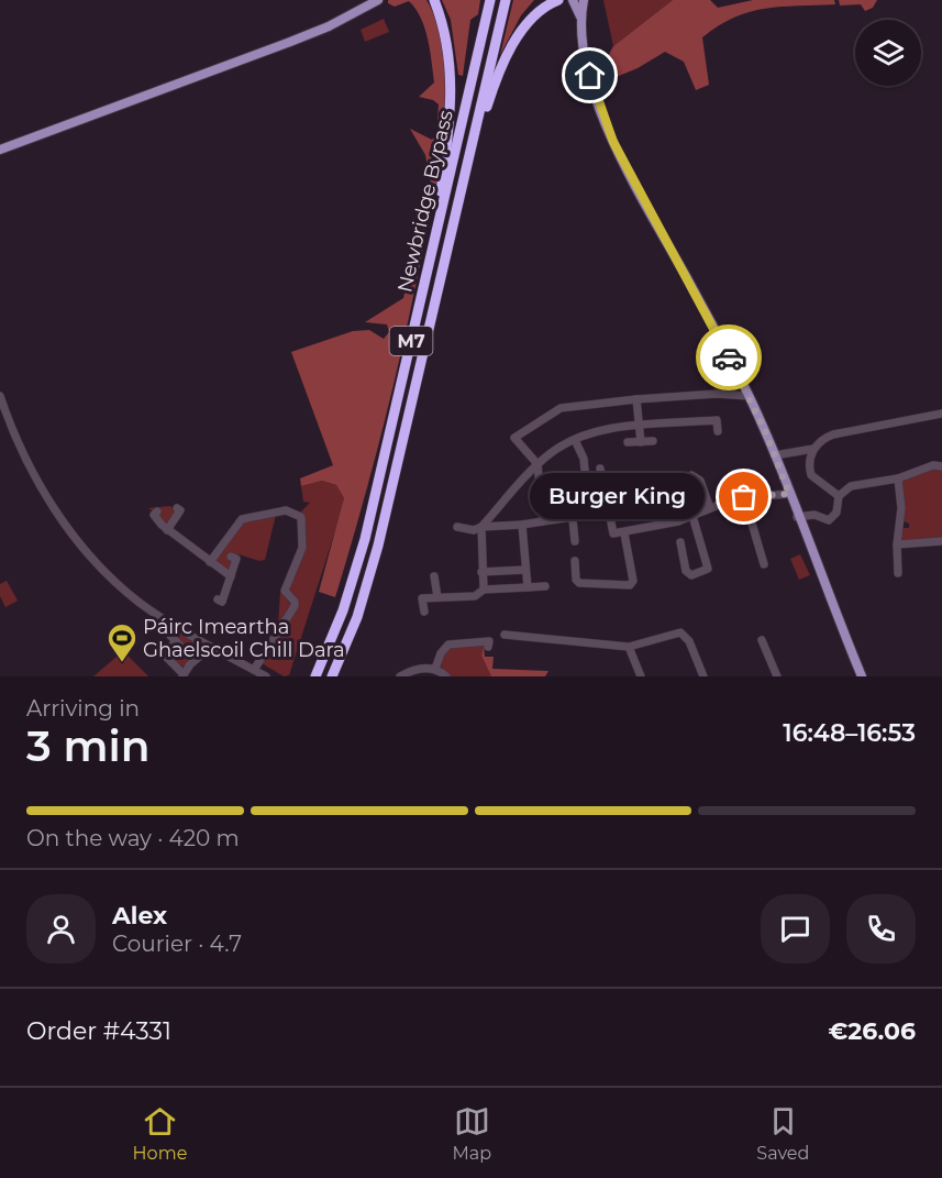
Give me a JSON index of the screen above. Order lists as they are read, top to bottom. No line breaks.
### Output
{"streets":{"highway":["Newbridge Bypass","M7"]},"crossings":[["Newbridge Bypass","M7"]],"places":{"other":["Burger King"],"sports":["Páirc Imeartha Ghaelscoil Chill Dara"]},"page":{"bubble":"Burger King","heading":["3 min","Arriving in","16:48–16:53"],"panel":["Alex","Courier · 4.7","Order #4331","€26.06"],"bar":"On the way · 420 m","tabs":["Home","Map","Saved"]}}
